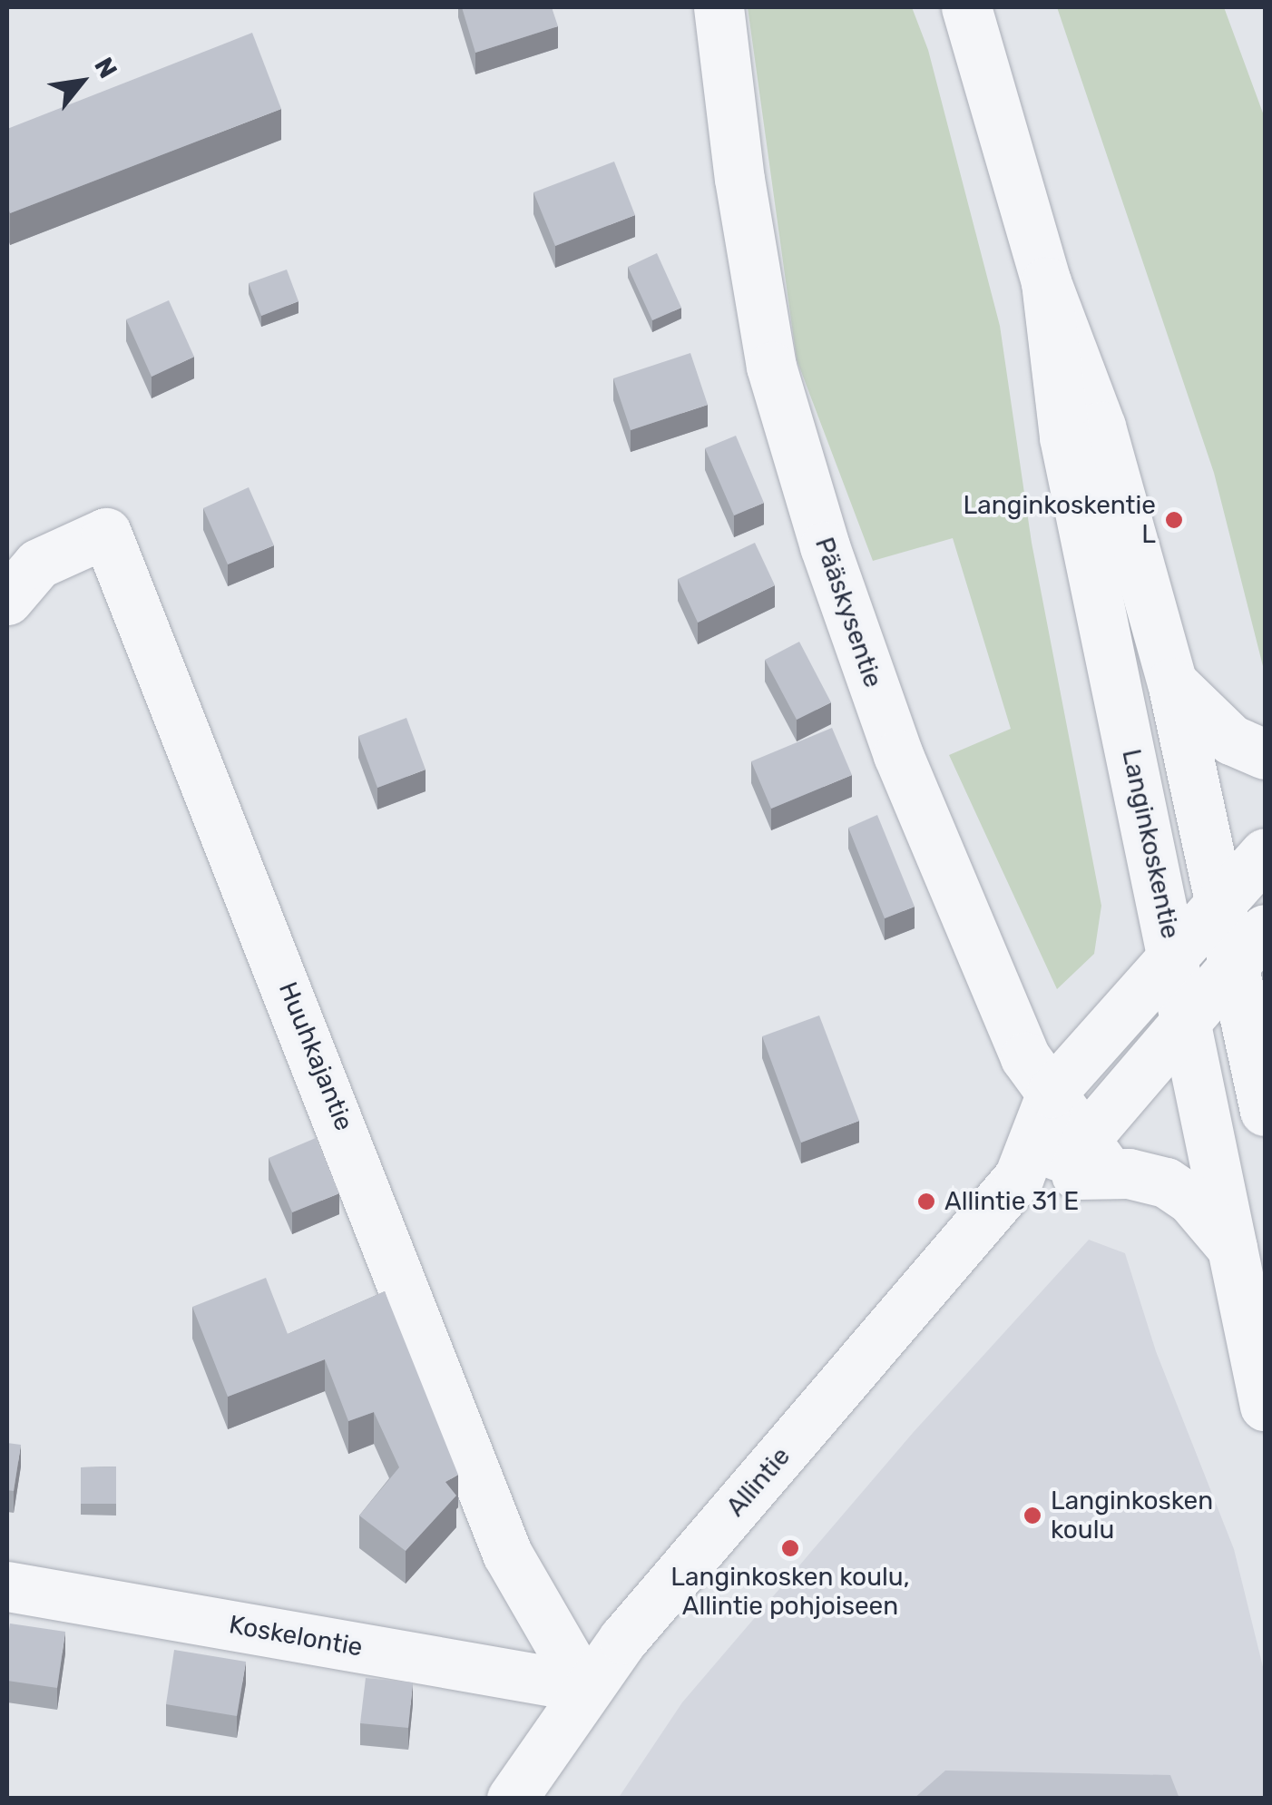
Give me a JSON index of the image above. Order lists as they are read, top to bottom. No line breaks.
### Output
{"streets":{"street":["Pääskysentie","Langinkoskentie","Huuhkajantie","Allintie","Koskelontie"]},"crossings":[["Pääskysentie","Allintie"],["Langinkoskentie","Allintie"],["Huuhkajantie","Allintie"],["Huuhkajantie","Koskelontie"],["Allintie","Koskelontie"]],"places":["Langinkoskentie L","Allintie 31 E","Langinkosken koulu","Langinkosken koulu, Allintie pohjoiseen"],"north":"top right"}
